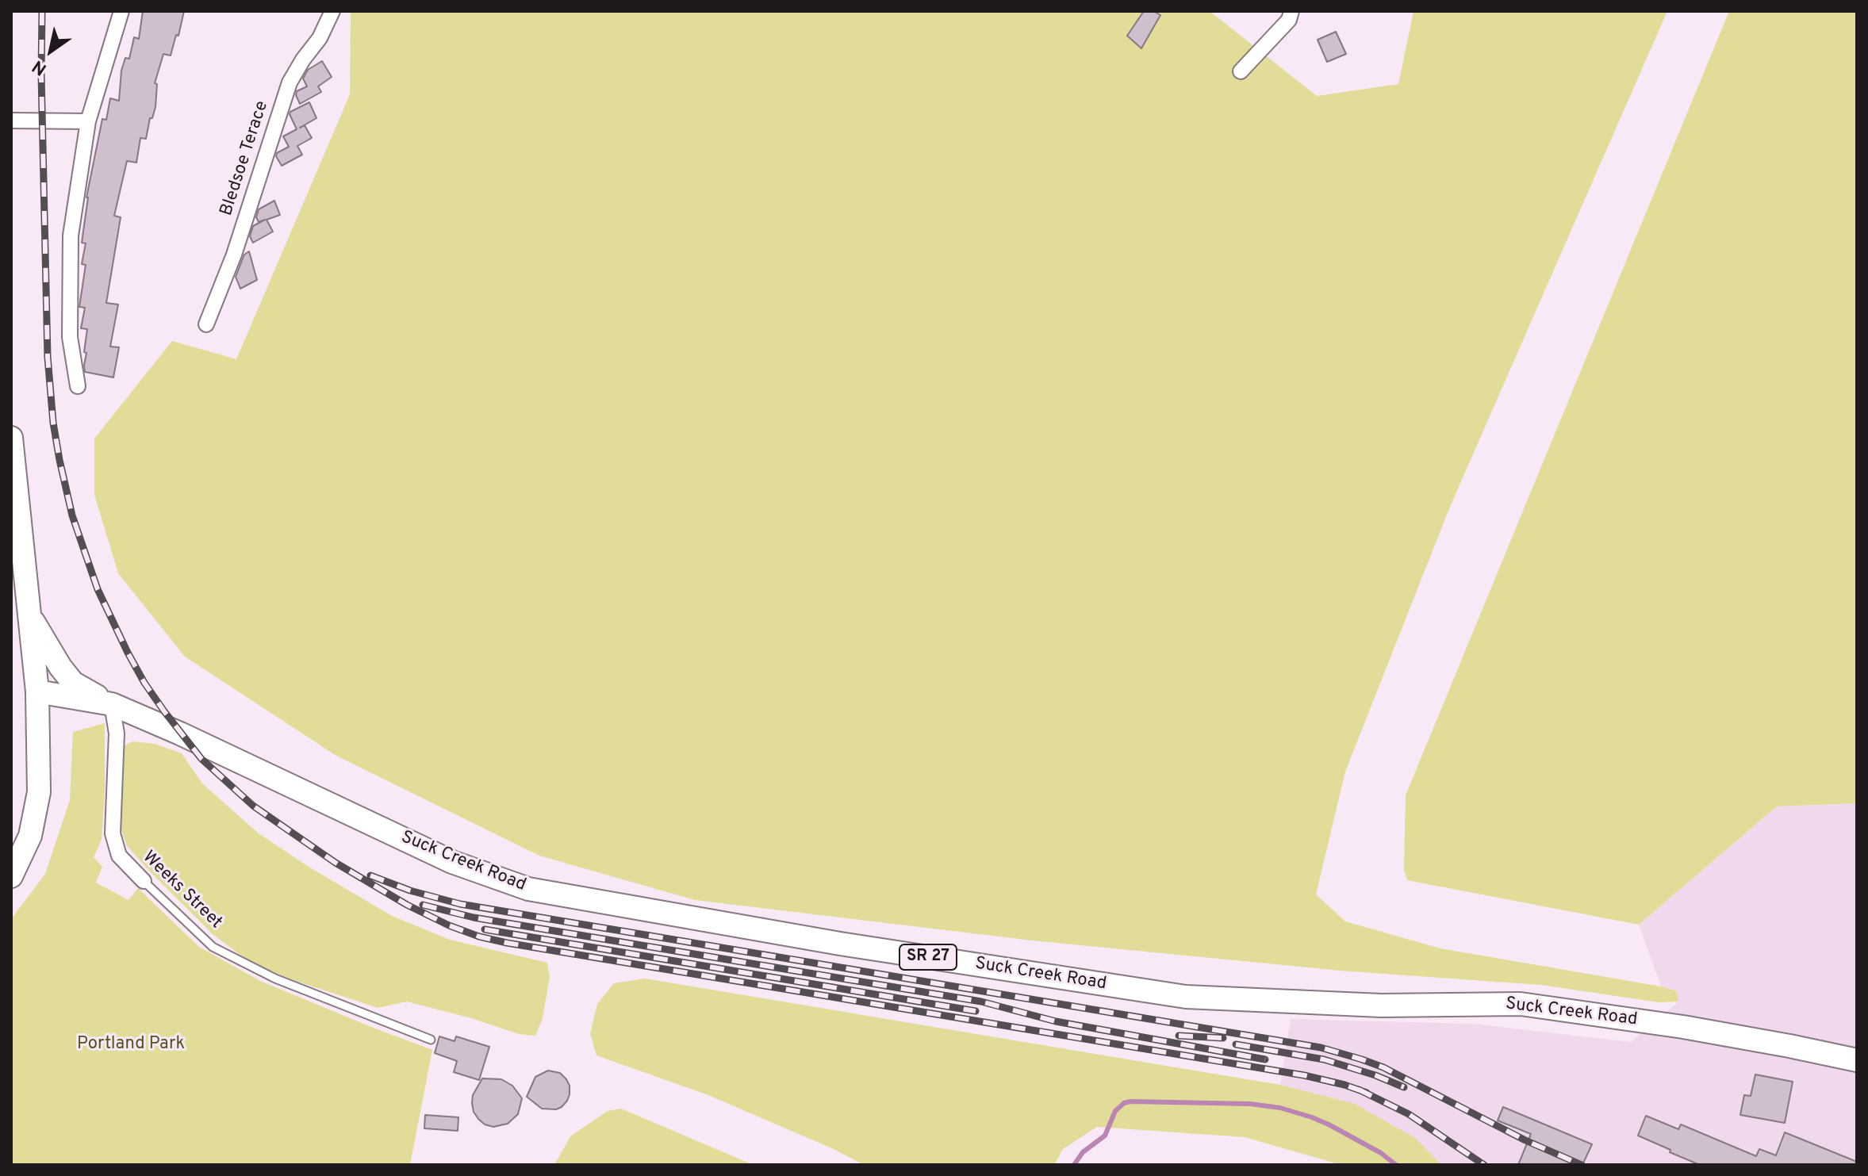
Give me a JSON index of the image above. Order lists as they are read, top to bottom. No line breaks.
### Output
{"streets":{"main road":["Suck Creek Road","SR 27"],"street":["Bledsoe Terace","Weeks Street"]},"crossings":[["Suck Creek Road","Weeks Street"]],"parks":["Portland Park"],"north":"bottom left"}
